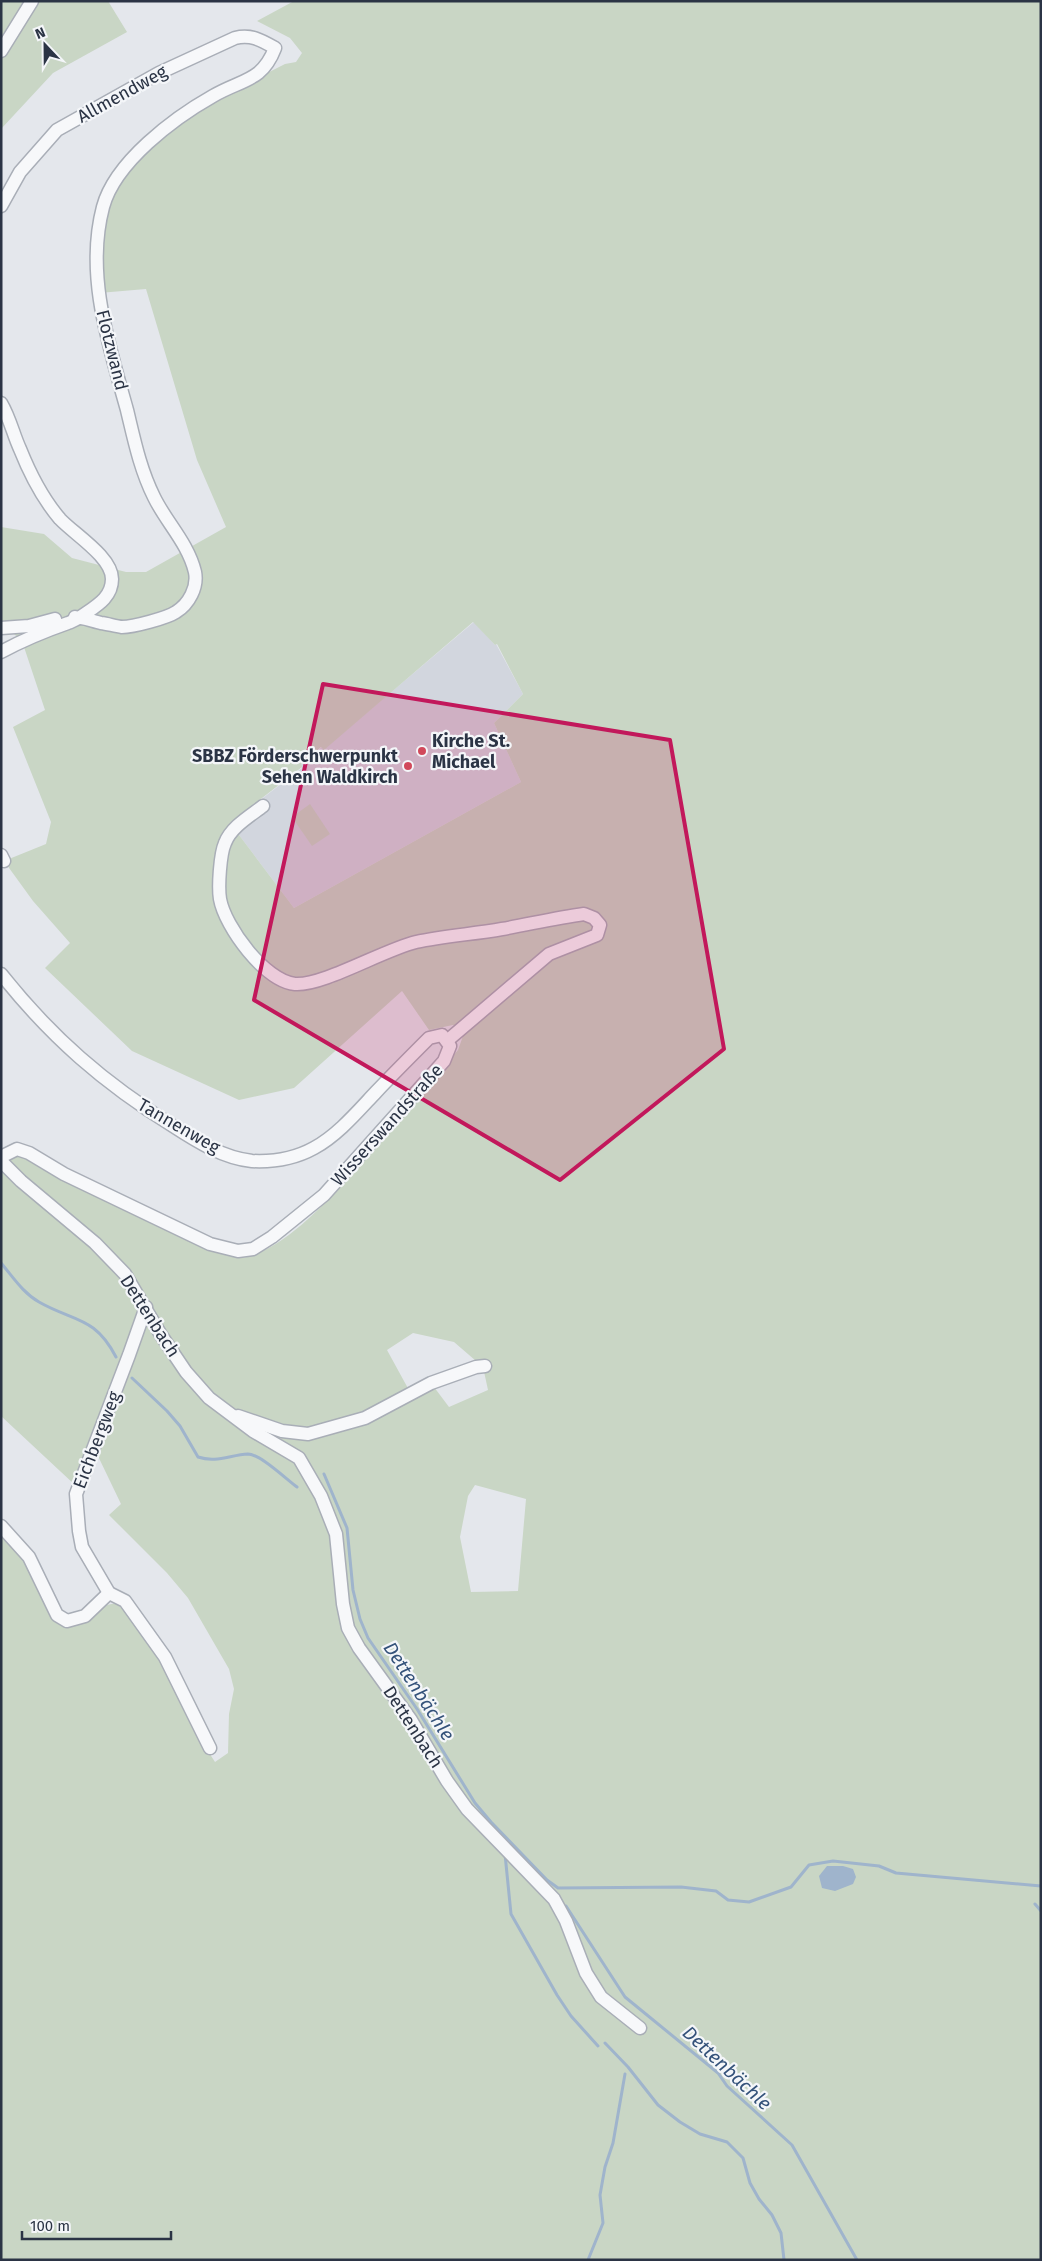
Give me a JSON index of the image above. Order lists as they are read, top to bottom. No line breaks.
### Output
{"streets":{"street":["Allmendweg","Flotzwand","Wisserswandstraße","Tannenweg","Dettenbach","Eichbergweg"]},"crossings":[["Allmendweg","Flotzwand"],["Wisserswandstraße","Tannenweg"],["Dettenbach","Eichbergweg"]],"water":["Dettenbächle"],"places":["Kirche St. Michael","SBBZ Förderschwerpunkt Sehen Waldkirch"],"scale_bar":"100 m","north":"top"}
